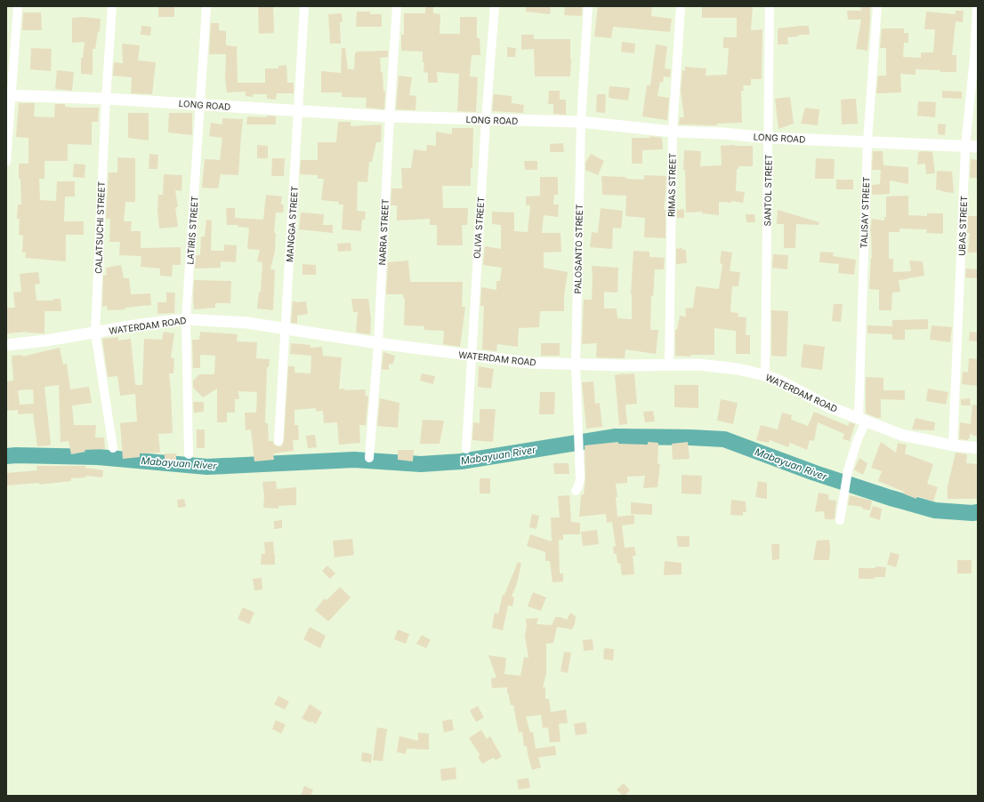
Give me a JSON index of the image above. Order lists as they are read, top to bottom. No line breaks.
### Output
{"streets":{"street":["LONG ROAD","RIMAS STREET","SANTOL STREET","TALISAY STREET","MANGGA STREET","UBAS STREET","CALATSUCHI STREET","OLIVA STREET","LATIRIS STREET","NARRA STREET","PALOSANTO STREET","WATERDAM ROAD"]},"crossings":[["LONG ROAD","RIMAS STREET"],["LONG ROAD","SANTOL STREET"],["LONG ROAD","TALISAY STREET"],["LONG ROAD","MANGGA STREET"],["LONG ROAD","UBAS STREET"],["LONG ROAD","CALATSUCHI STREET"],["LONG ROAD","OLIVA STREET"],["LONG ROAD","LATIRIS STREET"],["LONG ROAD","NARRA STREET"],["LONG ROAD","PALOSANTO STREET"],["RIMAS STREET","WATERDAM ROAD"],["SANTOL STREET","WATERDAM ROAD"],["TALISAY STREET","WATERDAM ROAD"],["MANGGA STREET","WATERDAM ROAD"],["UBAS STREET","WATERDAM ROAD"],["CALATSUCHI STREET","WATERDAM ROAD"],["OLIVA STREET","WATERDAM ROAD"],["LATIRIS STREET","WATERDAM ROAD"],["NARRA STREET","WATERDAM ROAD"],["PALOSANTO STREET","WATERDAM ROAD"]],"water":["Mabayuan River"]}
